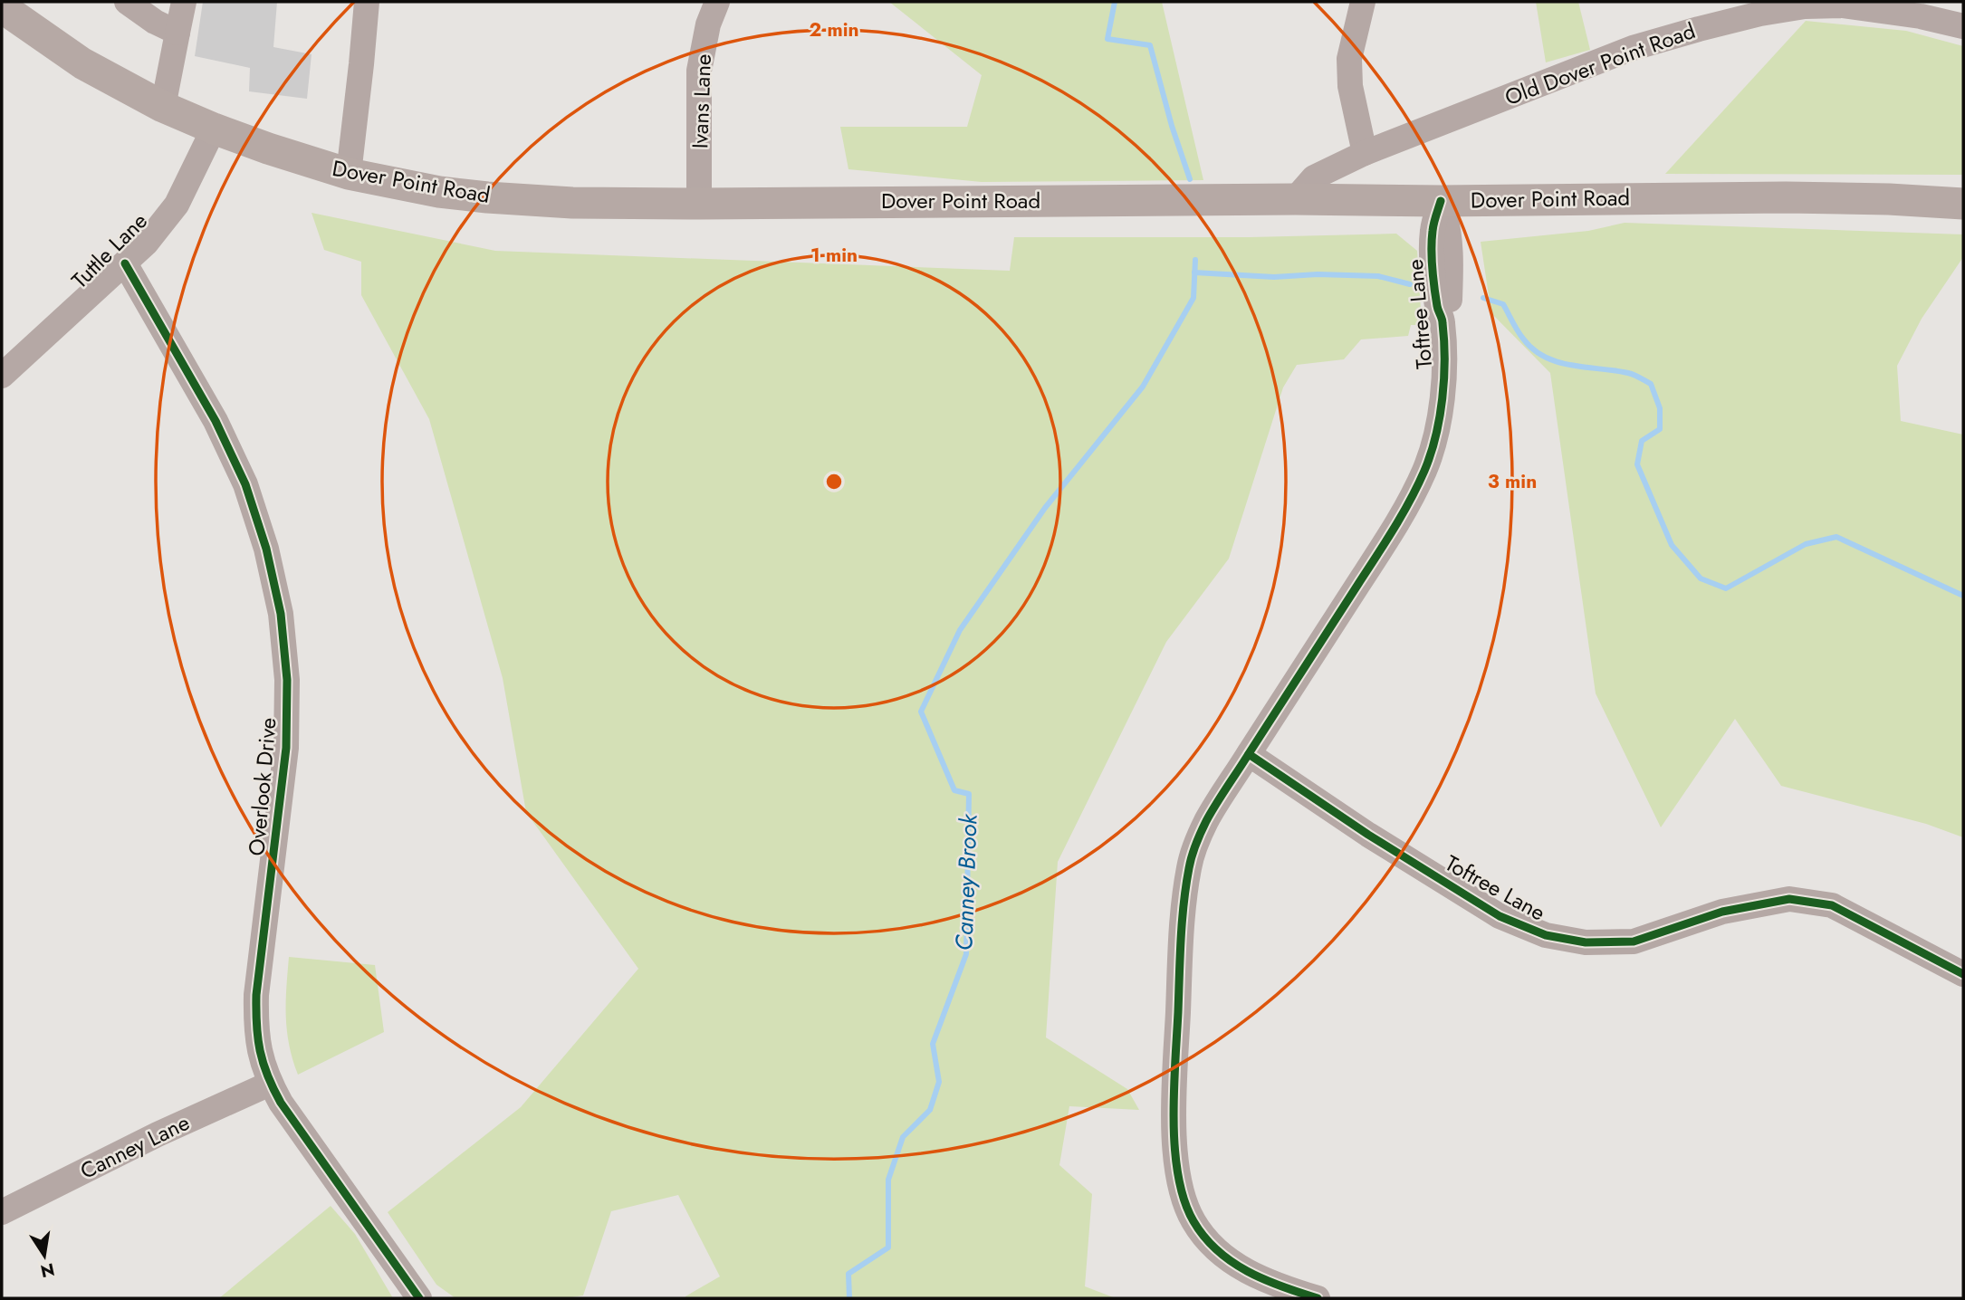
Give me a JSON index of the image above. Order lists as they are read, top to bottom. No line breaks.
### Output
{"streets":{"main road":["Dover Point Road"],"street":["Old Dover Point Road","Ivans Lane","Tuttle Lane","Toftree Lane","Overlook Drive","Canney Lane"]},"crossings":[["Old Dover Point Road","Dover Point Road"],["Ivans Lane","Dover Point Road"],["Dover Point Road","Tuttle Lane"],["Dover Point Road","Toftree Lane"],["Tuttle Lane","Overlook Drive"],["Overlook Drive","Canney Lane"]],"water":["Canney Brook"],"north":"bottom","rings":["2 min","1 min","3 min"]}
